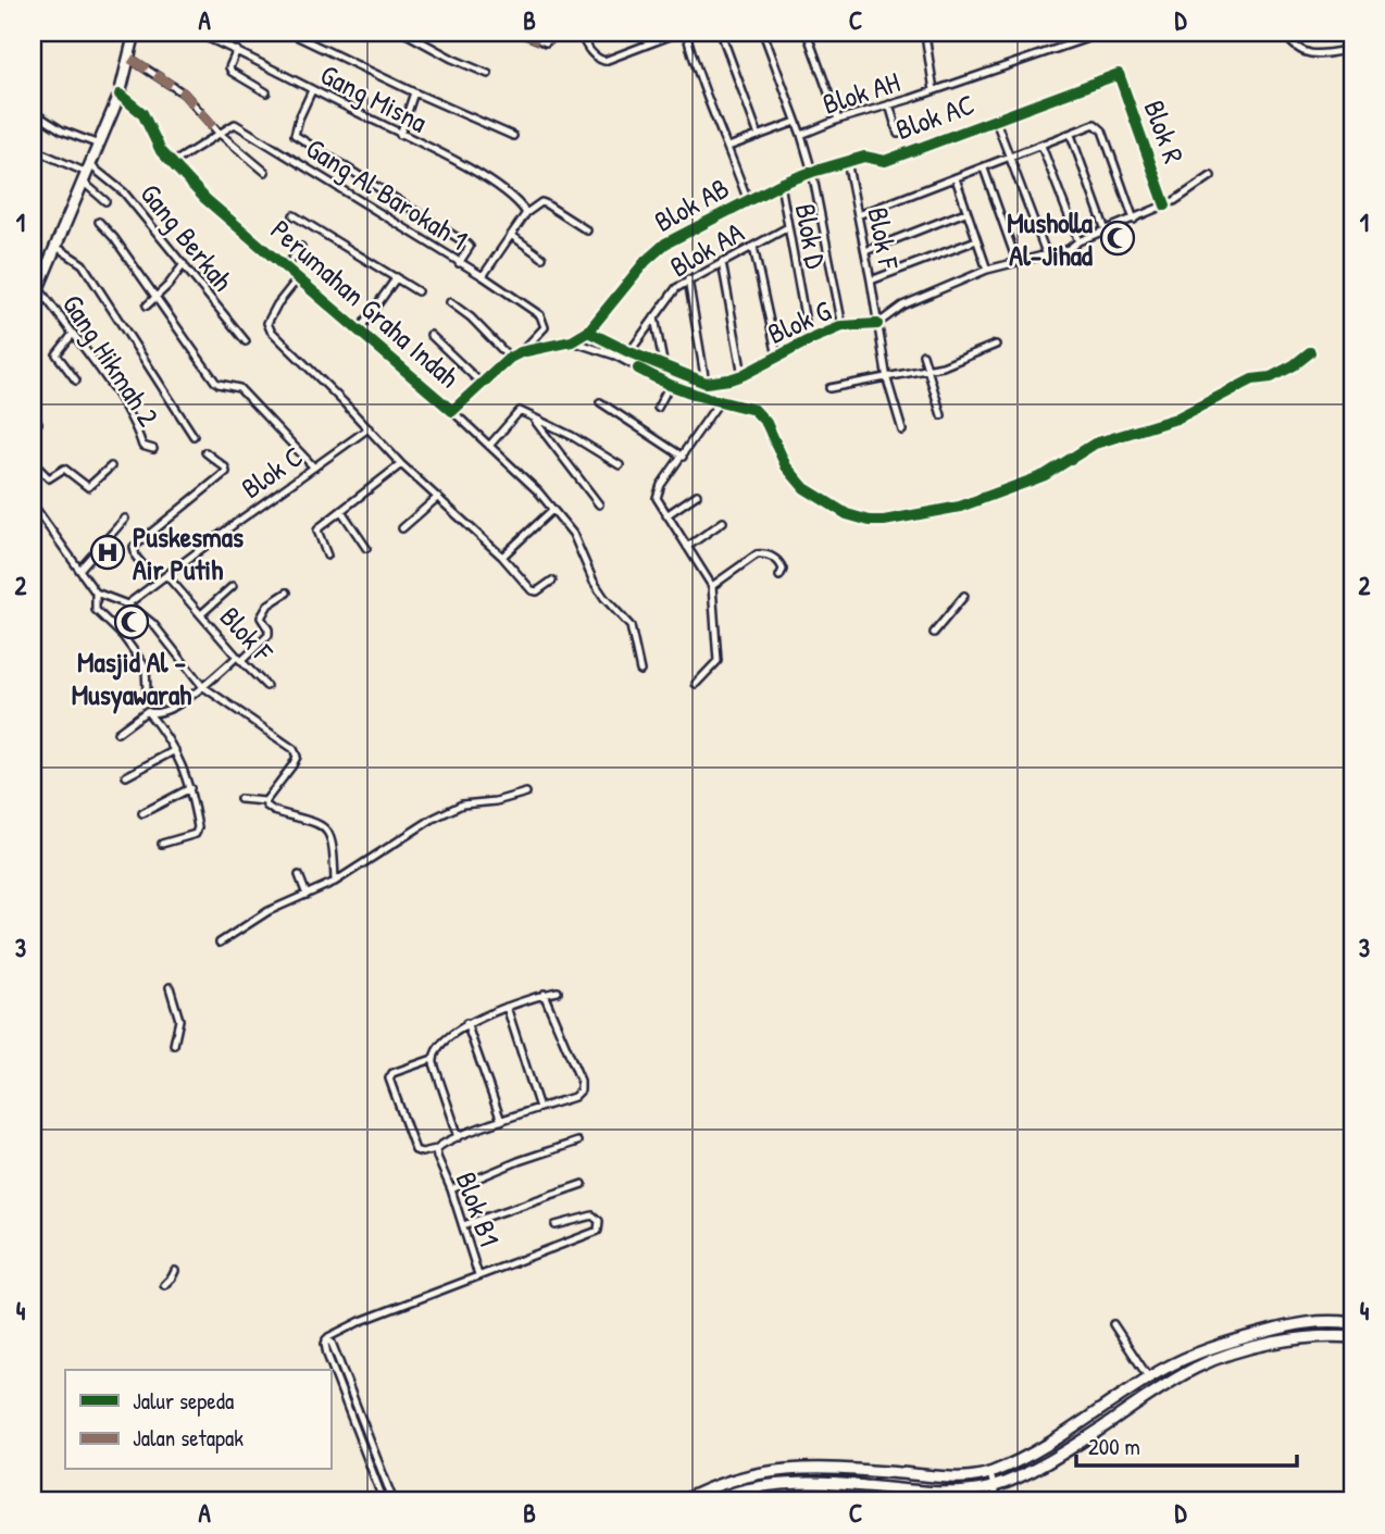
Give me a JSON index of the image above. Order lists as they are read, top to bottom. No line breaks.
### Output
{"streets":{"street":["Blok AH","Gang Misna","Blok AC","Blok R","Gang Al Barokah 1","Blok AB","Blok D","Gang Berkah","Blok F","Blok AA","Perumahan Graha Indah","Blok G","Gang Hikmah 2","Blok C","Blok B1"]},"crossings":[["Blok AC","Blok R"],["Blok AC","Blok AB"],["Blok AC","Blok F"],["Gang Al Barokah 1","Perumahan Graha Indah"],["Blok AB","Blok D"],["Blok AB","Blok F"],["Blok AB","Perumahan Graha Indah"],["Blok D","Blok AA"],["Blok D","Blok G"],["Blok F","Blok G"],["Blok F","Blok C"]],"places":{"mosque":["Musholla Al-Jihad","Masjid Al - Musyawarah"],"hospital":["Puskesmas Air Putih"]},"legend":["Jalur sepeda","Jalan setapak"],"scale_bar":"200 m","grid":{"columns":["A","B","C","D"],"rows":["1","2","3","4"]}}
